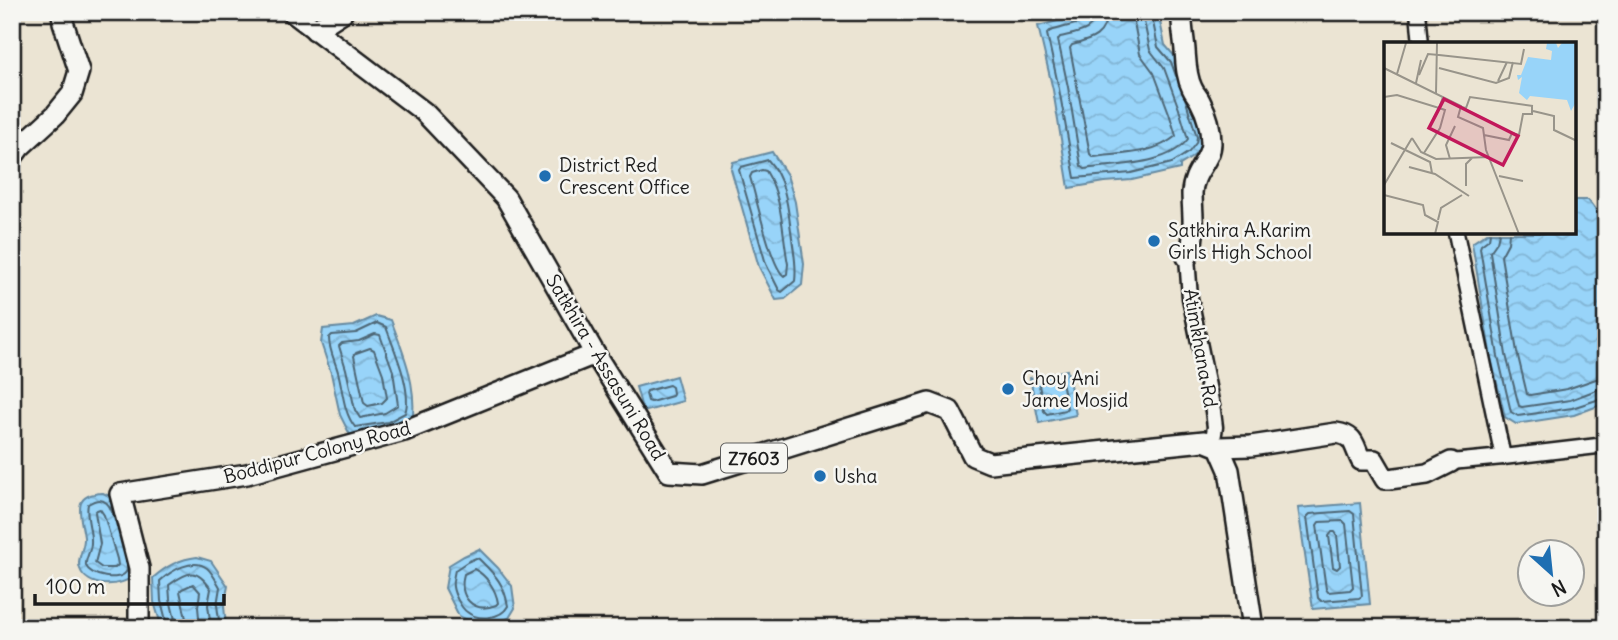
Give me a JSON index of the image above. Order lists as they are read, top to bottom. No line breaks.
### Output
{"streets":{"main road":["Atimkhana Rd","Satkhira - Assasuni Road","Boddipur Colony Road","Z7603"]},"crossings":[["Atimkhana Rd","Satkhira - Assasuni Road"],["Satkhira - Assasuni Road","Boddipur Colony Road"]],"places":["District Red Crescent Office","Satkhira A.Karim Girls High School","Choy Ani Jame Mosjid","Usha"],"scale_bar":"100 m","north":"bottom right"}
